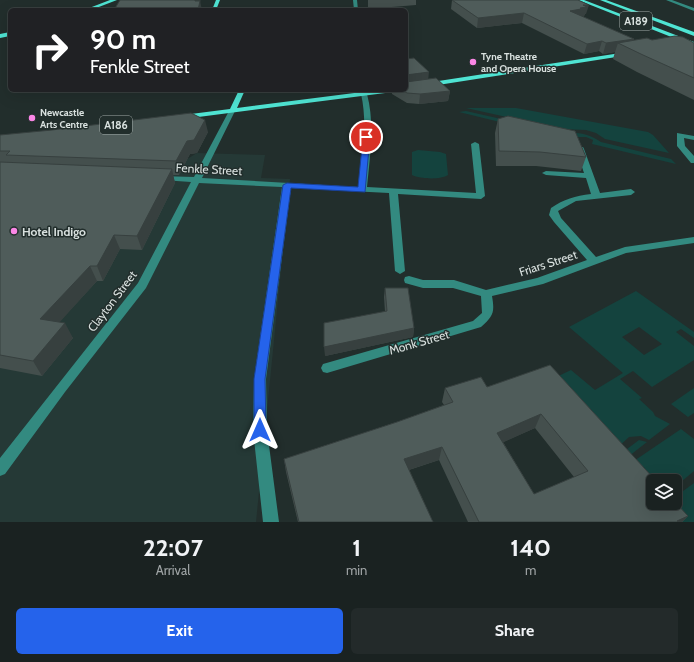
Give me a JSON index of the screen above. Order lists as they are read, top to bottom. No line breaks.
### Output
{"streets":{"main road":["A189"],"street":["Fenkle Street","Friars Street","Clayton Street","Monk Street"]},"crossings":[["Fenkle Street","Clayton Street"],["Friars Street","Monk Street"]],"places":["Tyne Theatre and Opera House","Newcastle Arts Centre","Hotel Indigo"],"page":{"turn":["90 m","Fenkle Street"],"eta":["22:07","Arrival","1","min","140","m"],"buttons":["Exit","Share"]}}
